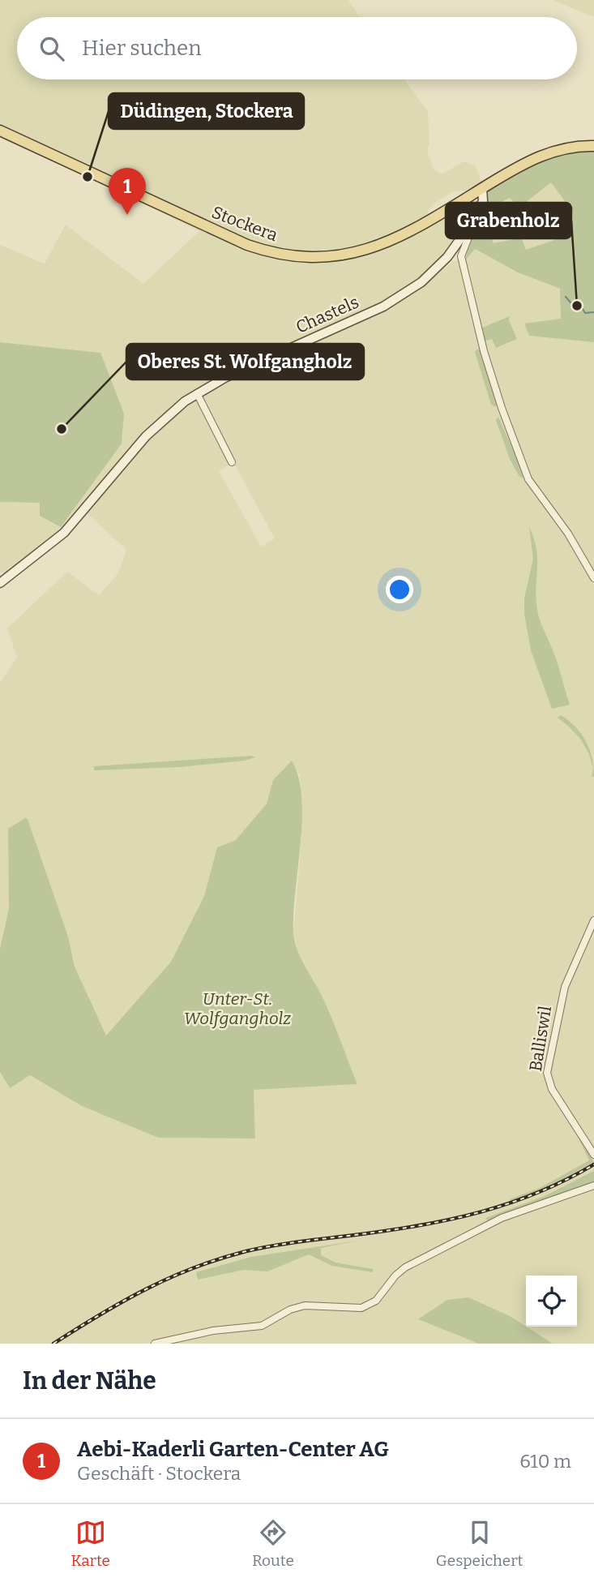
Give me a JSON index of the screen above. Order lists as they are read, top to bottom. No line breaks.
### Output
{"streets":{"main road":["Stockera","Chastels"],"street":["Balliswil"]},"crossings":[["Stockera","Chastels"]],"parks":["Unter-St. Wolfgangholz"],"places":["Düdingen, Stockera","Grabenholz","Oberes St. Wolfgangholz"],"page":{"search":"Hier suchen","pins":"1","heading":"In der Nähe","list":[{"mark":"1","name":"Aebi-Kaderli Garten-Center AG","note":"Geschäft · Stockera","value":"610 m"}],"nav":["Karte","Route","Gespeichert"]}}
